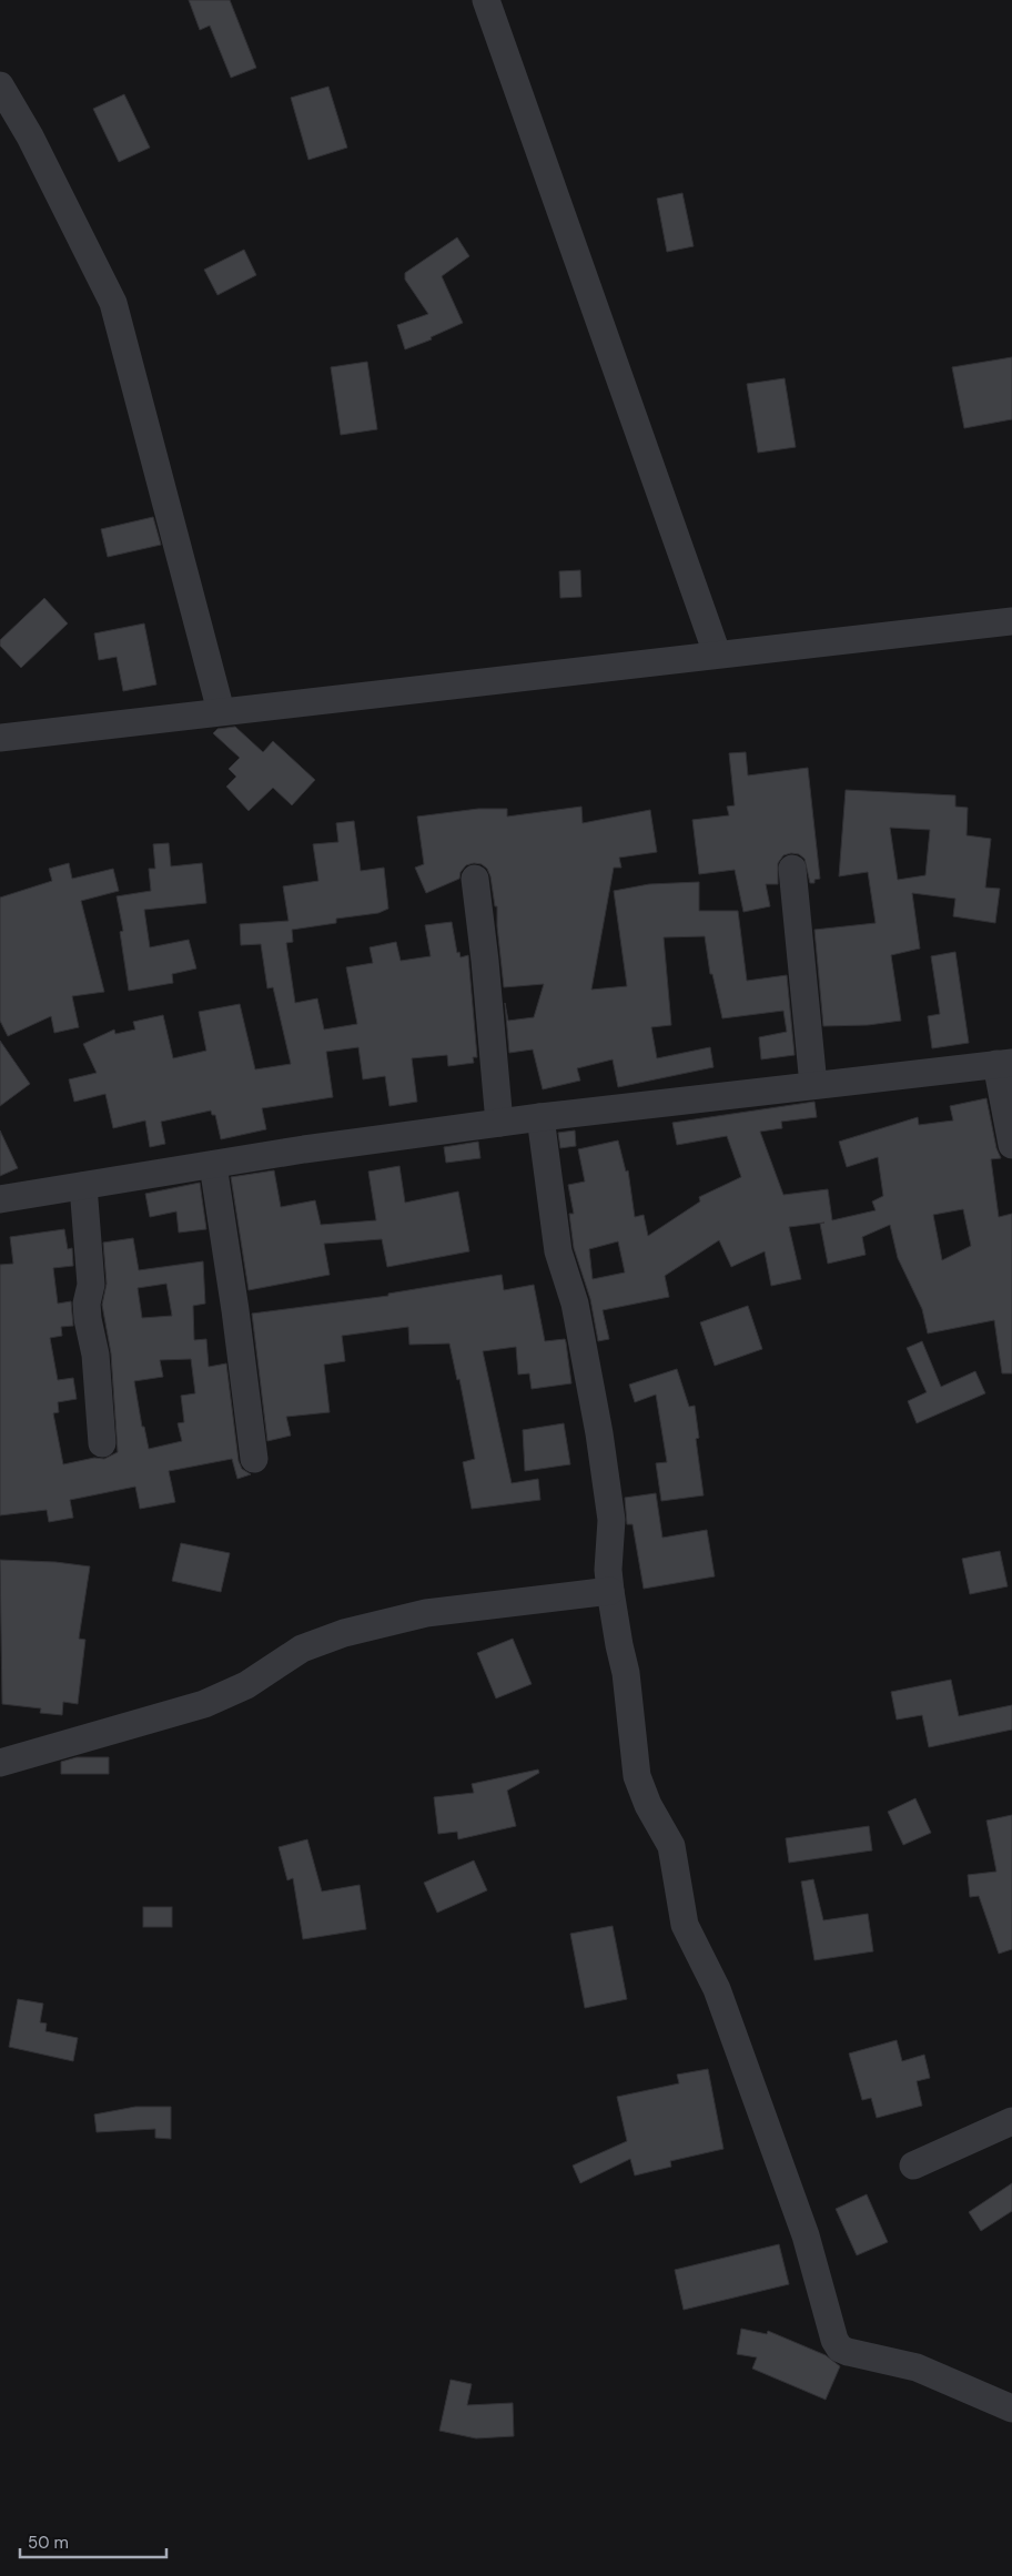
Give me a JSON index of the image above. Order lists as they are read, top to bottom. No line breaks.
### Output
{"scale_bar":"50 m"}
